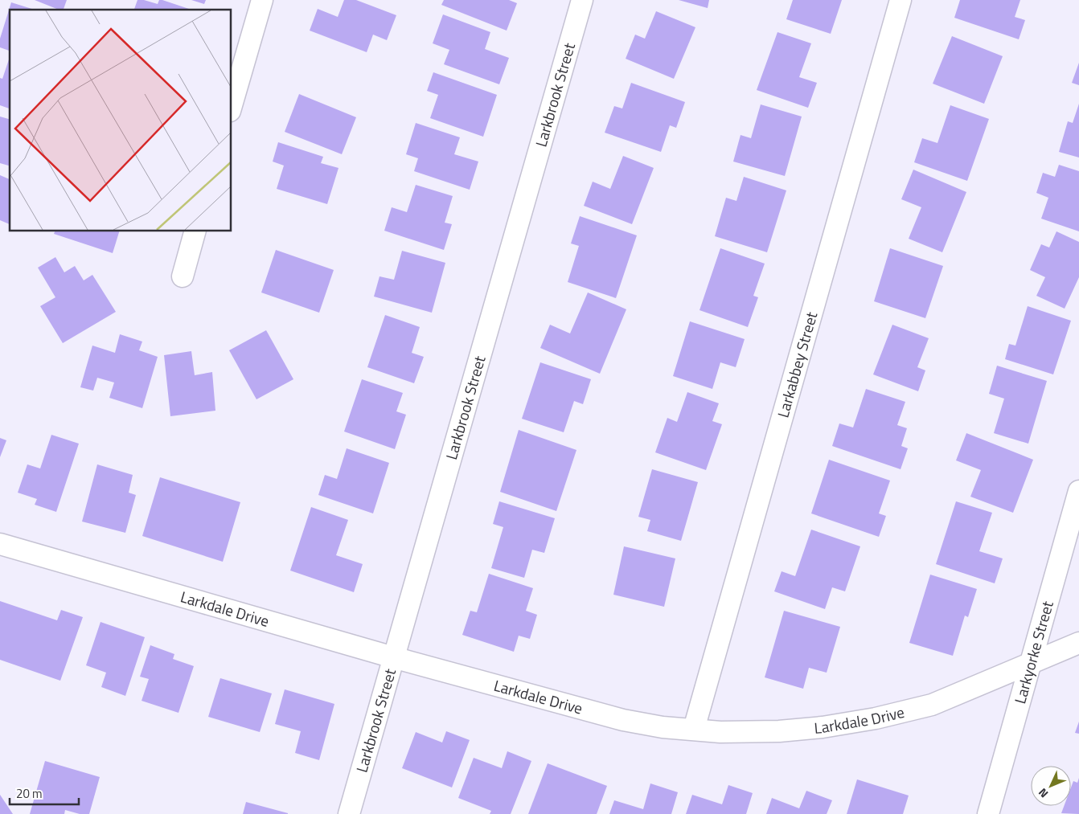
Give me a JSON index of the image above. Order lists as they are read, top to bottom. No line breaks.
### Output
{"streets":{"street":["Larkbrook Street","Larkabbey Street","Larkdale Drive","Larkyorke Street"]},"crossings":[["Larkbrook Street","Larkdale Drive"],["Larkabbey Street","Larkdale Drive"],["Larkdale Drive","Larkyorke Street"]],"scale_bar":"20 m","north":"bottom left"}
